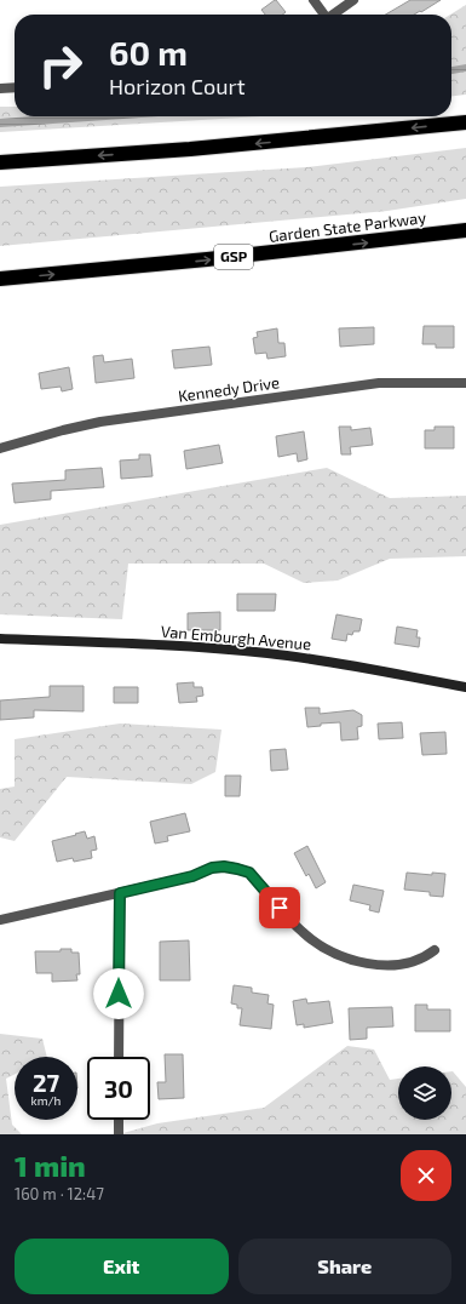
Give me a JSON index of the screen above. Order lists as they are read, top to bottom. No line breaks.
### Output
{"streets":{"highway":["Garden State Parkway","GSP"],"main road":["Van Emburgh Avenue"],"street":["Kennedy Drive"]},"page":{"turn":["60 m","Horizon Court"],"speed":"27 km/h","limit":"30","heading":["1 min","160 m · 12:47"],"buttons":["Exit","Share"]}}
